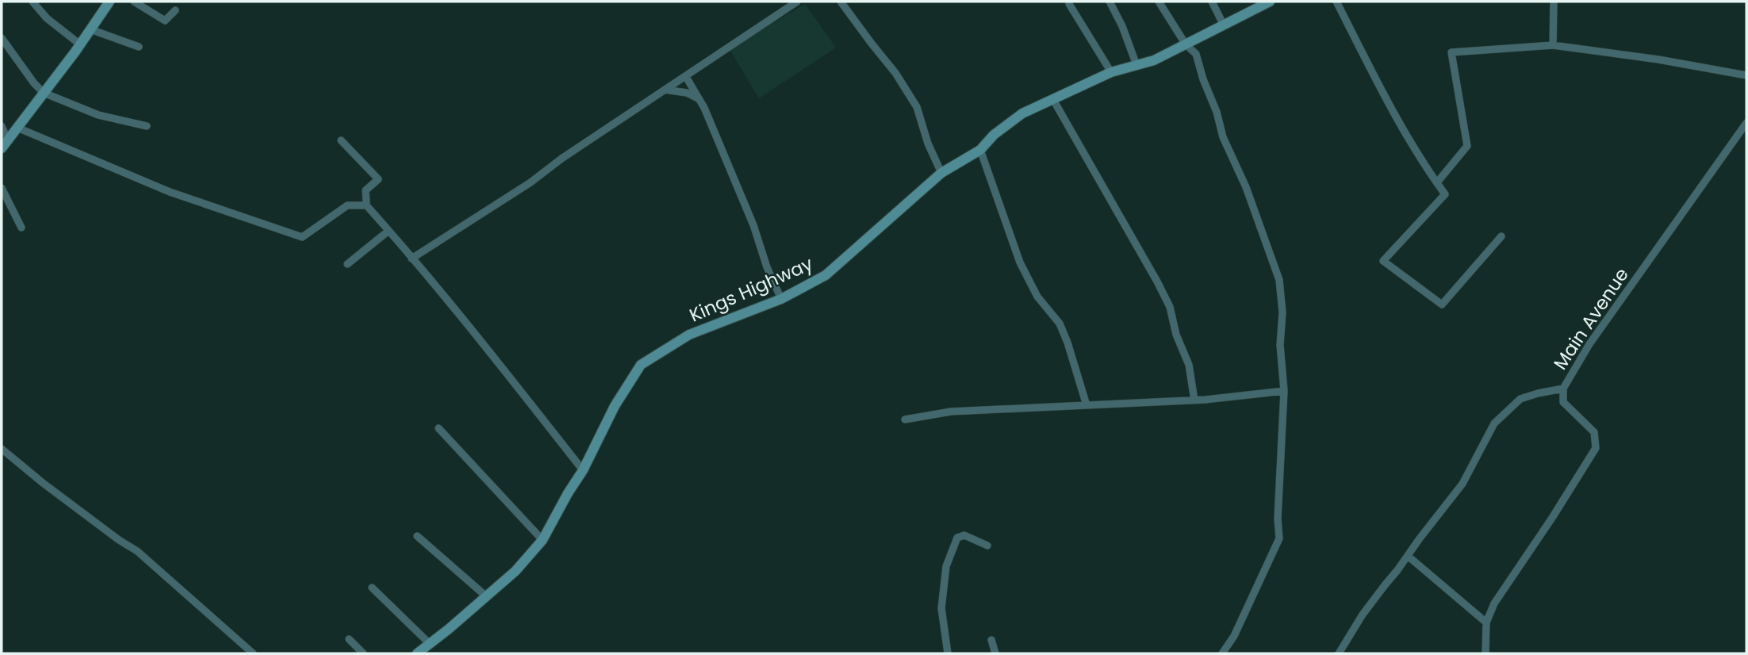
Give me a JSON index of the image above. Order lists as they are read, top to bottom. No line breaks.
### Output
{"streets":{"street":["Kings Highway","Main Avenue"]}}
